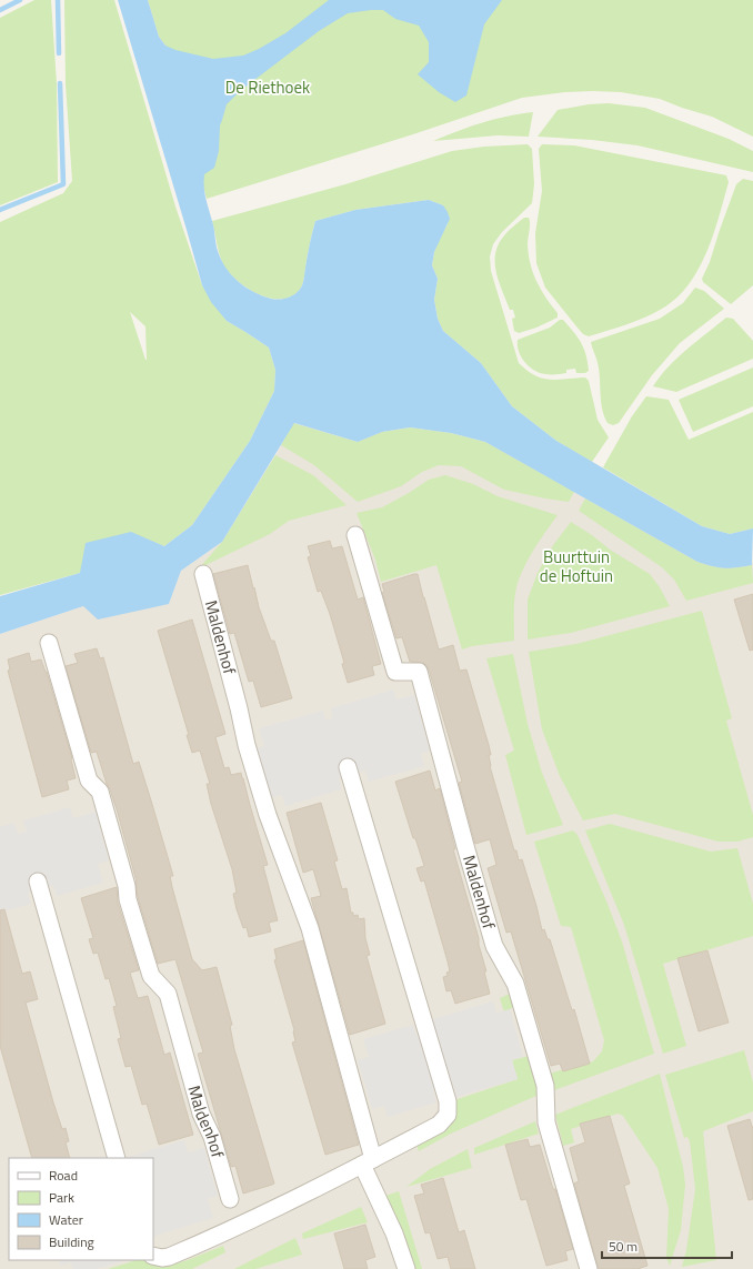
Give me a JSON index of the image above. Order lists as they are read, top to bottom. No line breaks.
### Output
{"streets":{"street":["Maldenhof"]},"parks":["De Riethoek","Buurttuin de Hoftuin"],"legend":["Road","Park","Water","Building"],"scale_bar":"50 m"}
